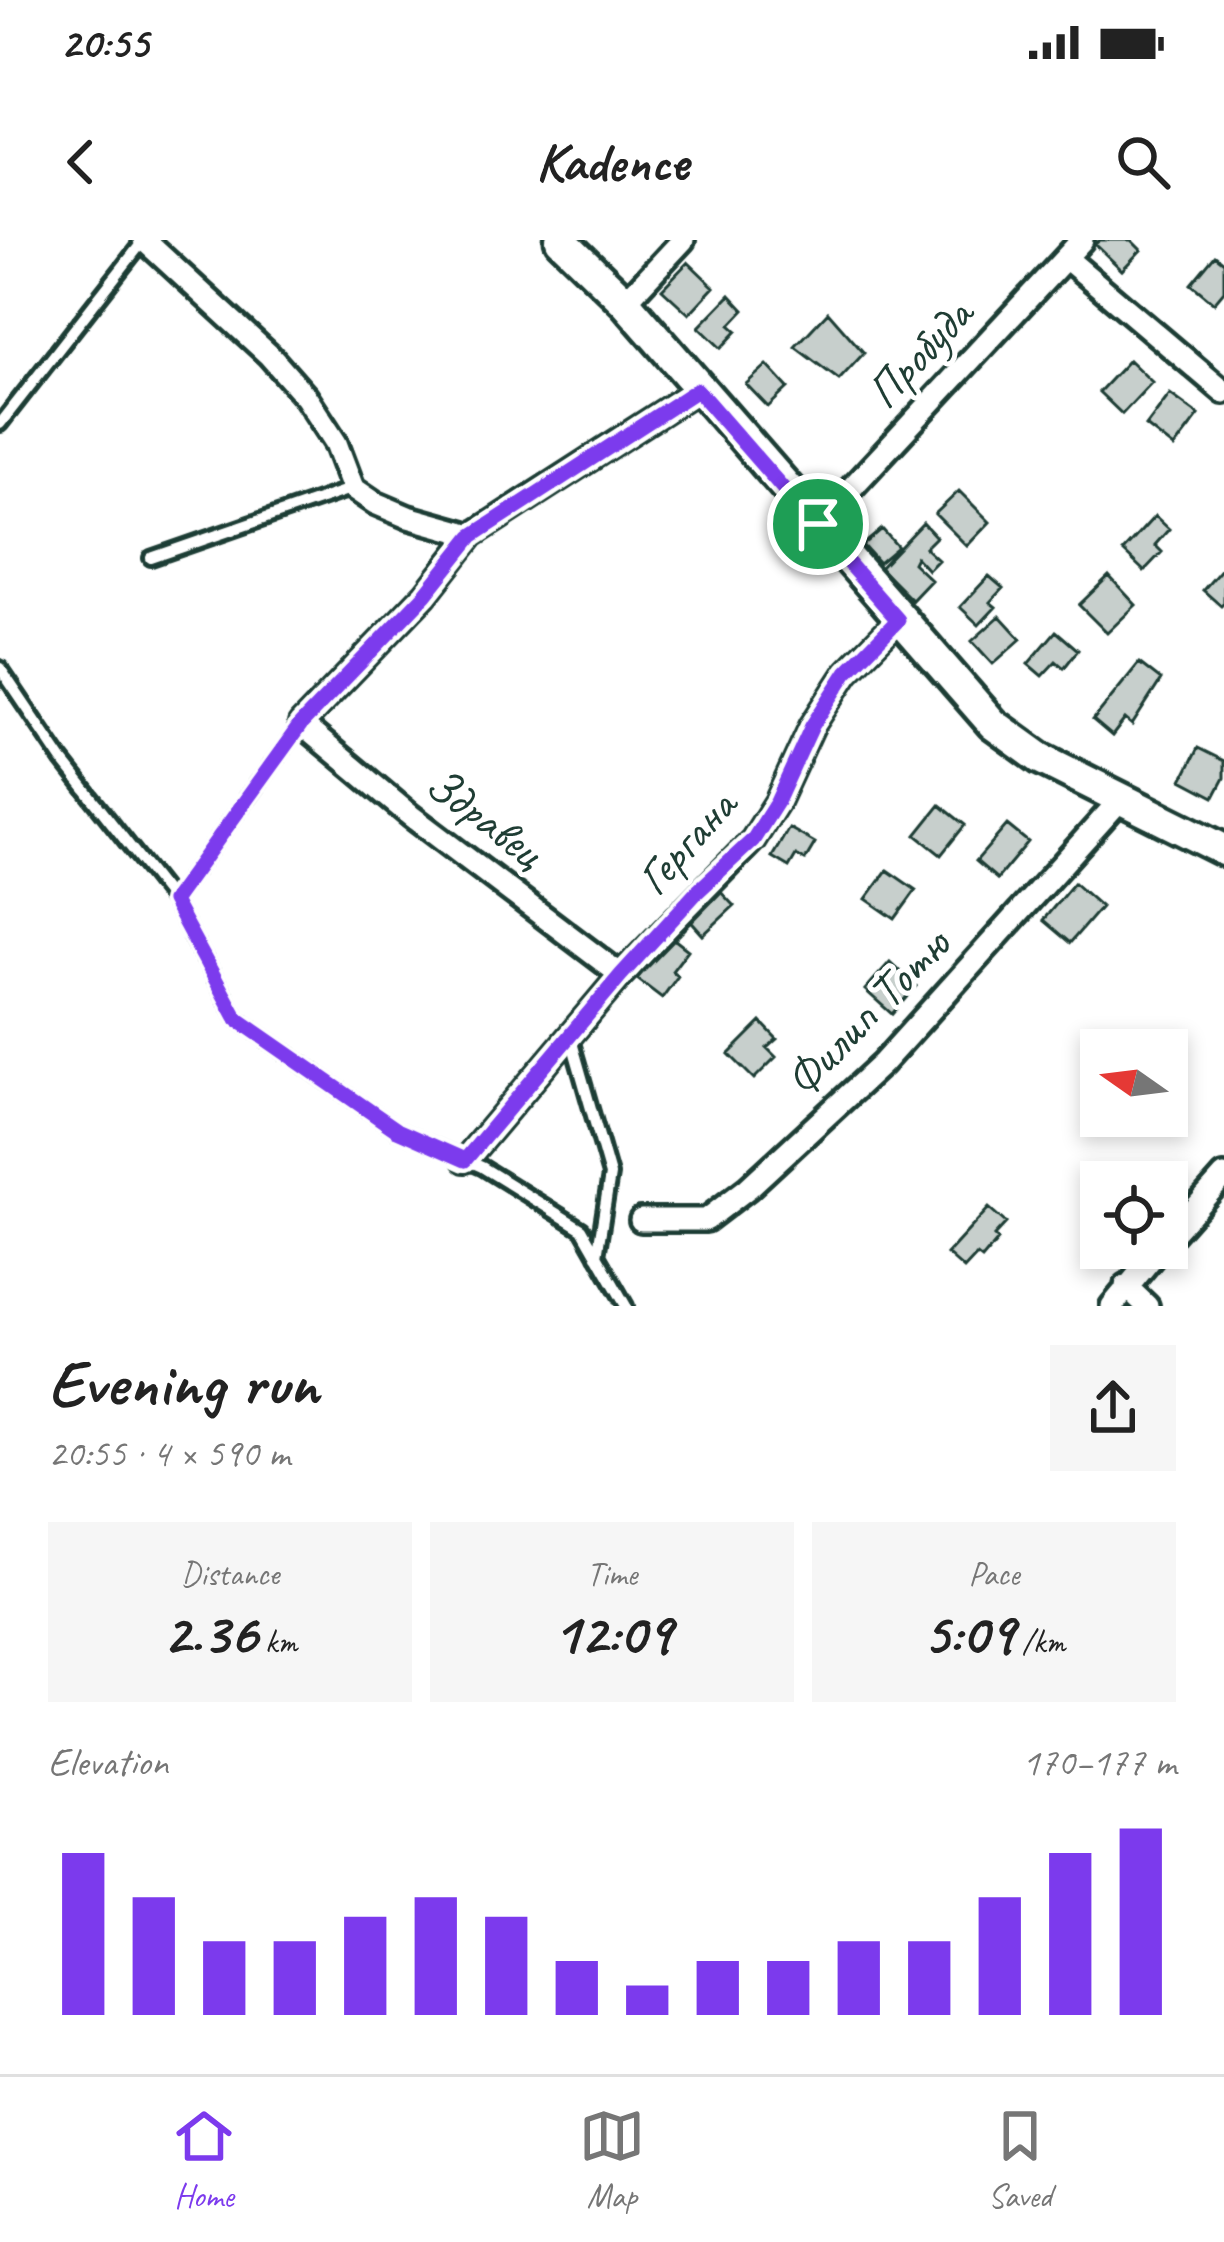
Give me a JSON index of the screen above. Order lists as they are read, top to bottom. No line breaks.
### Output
{"streets":{"street":["Пробуда","Здравец","Гергана","Филип Тотю"]},"crossings":[["Здравец","Гергана"]],"north":"left","page":{"status":"20:55","header":"Kadence","heading":["Evening run","20:55 · 4 × 590 m"],"stats":[["Distance","2.36 km"],["Time","12:09"],["Pace","5:09 /km"]],"chart":["Elevation","170–177 m"],"tabs":["Home","Map","Saved"]}}
